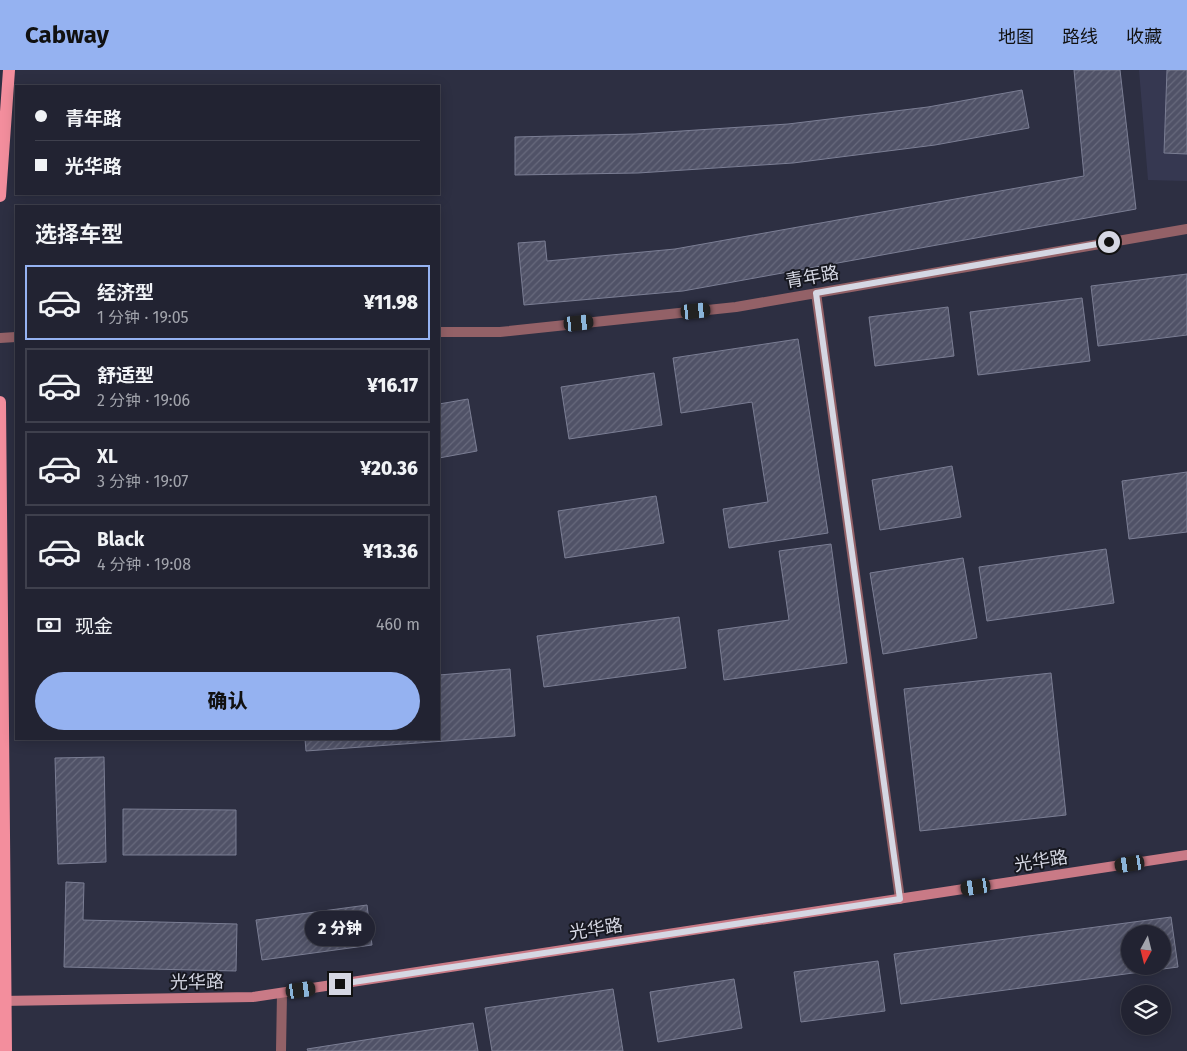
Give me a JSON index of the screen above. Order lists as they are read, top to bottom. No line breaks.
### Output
{"streets":{"main road":["光华路"],"street":["青年路"]},"north":"bottom","page":{"header":"Cabway","nav":["地图","路线","收藏"],"banner":["青年路","光华路"],"heading":"选择车型","list":[{"name":"经济型","note":"1 分钟 · 19:05","value":"¥11.98"},{"name":"舒适型","note":"2 分钟 · 19:06","value":"¥16.17"},{"name":"XL","note":"3 分钟 · 19:07","value":"¥20.36"},{"name":"Black","note":"4 分钟 · 19:08","value":"¥13.36"}],"pay":["现金","460 m"],"buttons":"确认","bubble":"2 分钟"}}
